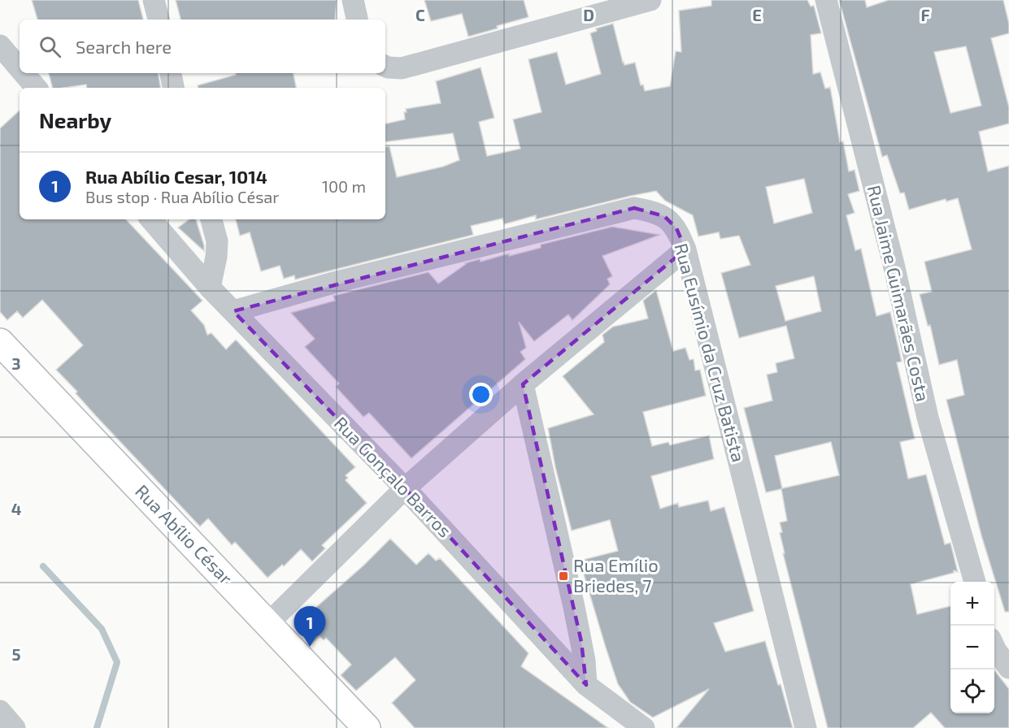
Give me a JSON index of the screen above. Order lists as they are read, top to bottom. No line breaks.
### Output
{"streets":{"main road":["Rua Abílio César"],"street":["Rua Jaime Guimarães Costa","Rua Eusímio da Cruz Batista","Rua Gonçalo Barros"]},"crossings":[["Rua Eusímio da Cruz Batista","Rua Gonçalo Barros"]],"places":{"transit":["Rua Emílio Briedes, 7"]},"page":{"search":"Search here","heading":"Nearby","list":[{"mark":"1","name":"Rua Abílio Cesar, 1014","note":"Bus stop · Rua Abílio César","value":"100 m"}],"map_buttons":["+","−"],"pins":"1"},"grid":{"columns":["C","D","E","F"],"rows":["3","4","5"]}}
